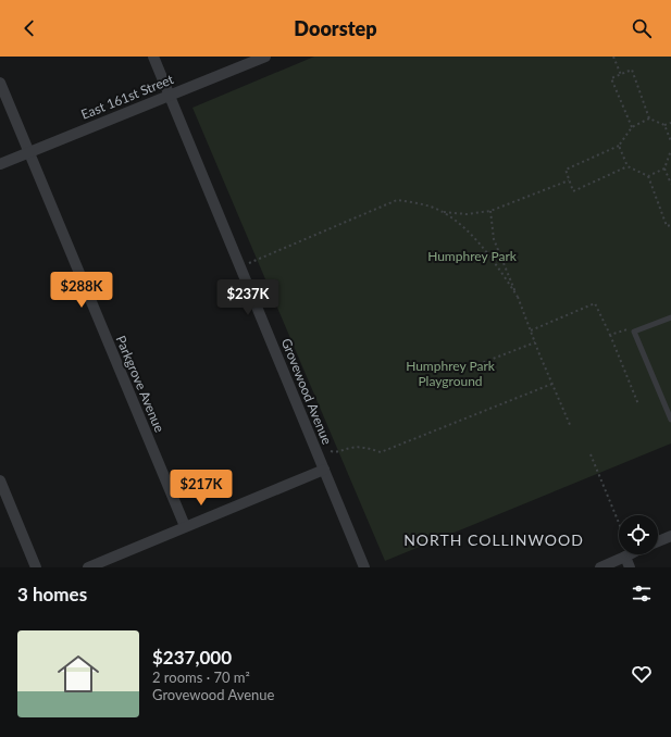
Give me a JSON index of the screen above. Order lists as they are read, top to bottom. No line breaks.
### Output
{"streets":{"street":["East 161st Street","Parkgrove Avenue","Grovewood Avenue"]},"crossings":[["East 161st Street","Parkgrove Avenue"],["East 161st Street","Grovewood Avenue"]],"districts":["NORTH COLLINWOOD"],"parks":["Humphrey Park","Humphrey Park Playground"],"page":{"header":"Doorstep","price":["$288K","$237K","$217K"],"heading":"3 homes","list":[{"name":"$237,000","note":"2 rooms · 70 m² · Grovewood Avenue"}]}}
